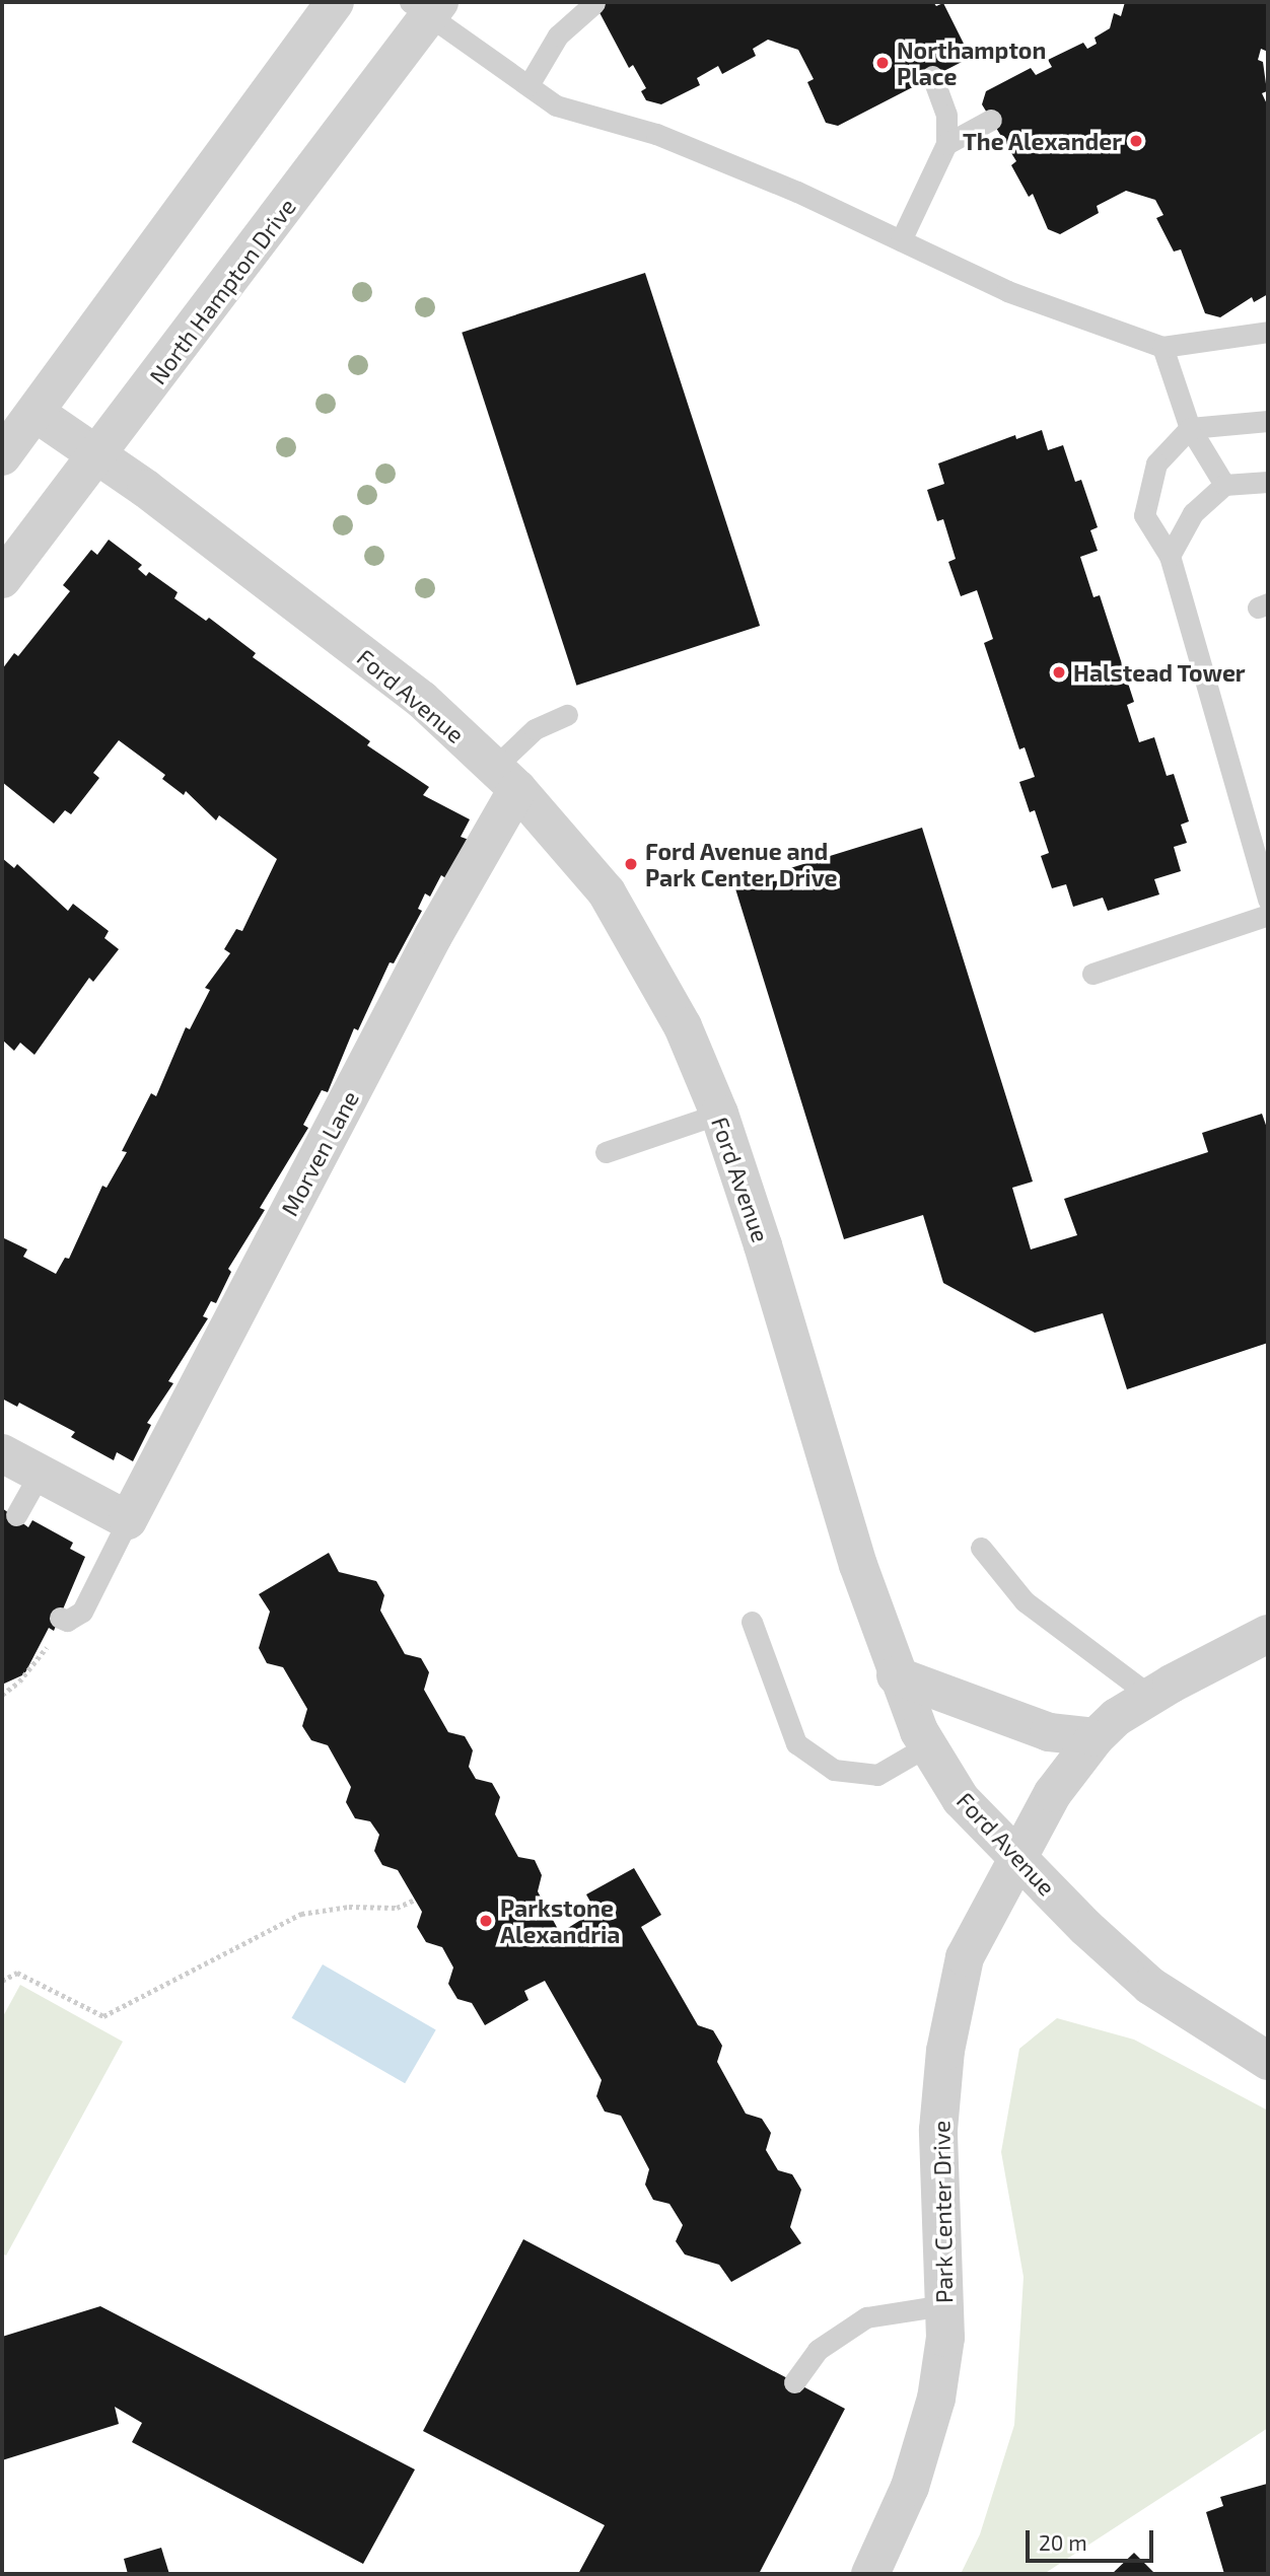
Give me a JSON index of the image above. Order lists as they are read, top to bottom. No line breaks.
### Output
{"streets":{"street":["North Hampton Drive","Ford Avenue","Morven Lane","Park Center Drive"]},"crossings":[["North Hampton Drive","Ford Avenue"],["Ford Avenue","Morven Lane"],["Ford Avenue","Park Center Drive"]],"places":["Northampton Place","The Alexander","Halstead Tower","Ford Avenue and Park Center Drive","Parkstone Alexandria"],"scale_bar":"20 m"}
